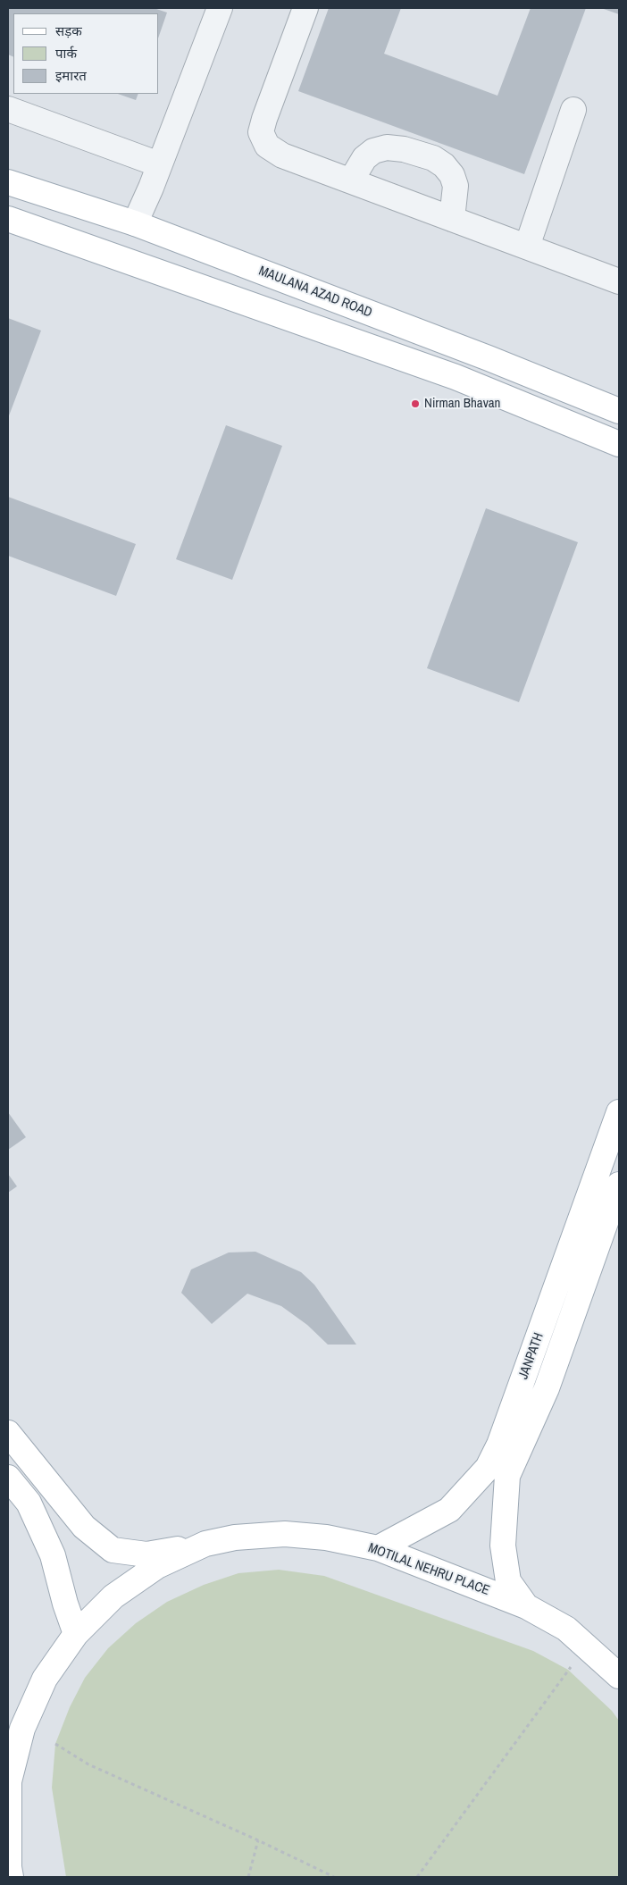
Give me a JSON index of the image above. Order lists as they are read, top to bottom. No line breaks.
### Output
{"streets":{"main road":["MAULANA AZAD ROAD","JANPATH","MOTILAL NEHRU PLACE"]},"crossings":[["JANPATH","MOTILAL NEHRU PLACE"]],"places":["Nirman Bhavan"],"legend":["सड़क","पार्क","इमारत"]}
